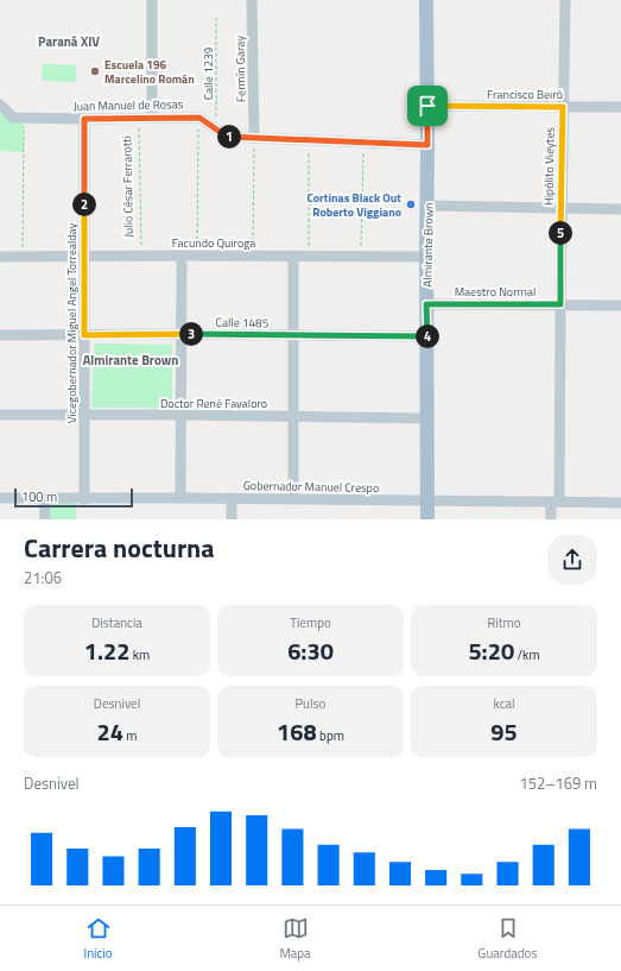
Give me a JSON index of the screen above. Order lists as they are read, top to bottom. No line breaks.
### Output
{"streets":{"main road":["Almirante Brown"],"street":["Fermín Garay","Francisco Beiró","Juan Manuel de Rosas","Hipólito Vieytes","Facundo Quiroga","Maestro Normal","Calle 1485","Vicegobernador Miguel Angel Torrealday","Doctor René Favaloro","Gobernador Manuel Crespo"],"path":["Calle 1239","Julio César Ferrarotti"]},"crossings":[["Fermín Garay","Juan Manuel de Rosas"],["Calle 1239","Juan Manuel de Rosas"],["Francisco Beiró","Hipólito Vieytes"],["Francisco Beiró","Almirante Brown"],["Juan Manuel de Rosas","Julio César Ferrarotti"],["Juan Manuel de Rosas","Almirante Brown"],["Juan Manuel de Rosas","Vicegobernador Miguel Angel Torrealday"],["Hipólito Vieytes","Maestro Normal"],["Hipólito Vieytes","Gobernador Manuel Crespo"],["Julio César Ferrarotti","Facundo Quiroga"],["Facundo Quiroga","Almirante Brown"],["Facundo Quiroga","Vicegobernador Miguel Angel Torrealday"],["Almirante Brown","Maestro Normal"],["Almirante Brown","Calle 1485"],["Almirante Brown","Doctor René Favaloro"],["Almirante Brown","Gobernador Manuel Crespo"],["Calle 1485","Vicegobernador Miguel Angel Torrealday"],["Vicegobernador Miguel Angel Torrealday","Doctor René Favaloro"],["Vicegobernador Miguel Angel Torrealday","Gobernador Manuel Crespo"]],"districts":["Paraná XIV","Almirante Brown"],"places":["Escuela 196 Marcelino Román","Cortinas Black Out Roberto Viggiano"],"scale_bar":"100 m","page":{"pins":["1","2","5","3","4"],"scale":"100 m","heading":["Carrera nocturna","21:06"],"stats":[["Distancia","1.22 km"],["Tiempo","6:30"],["Ritmo","5:20 /km"],["Desnivel","24 m"],["Pulso","168 bpm"],["kcal","95"]],"chart":["Desnivel","152–169 m"],"tabs":["Inicio","Mapa","Guardados"]}}
